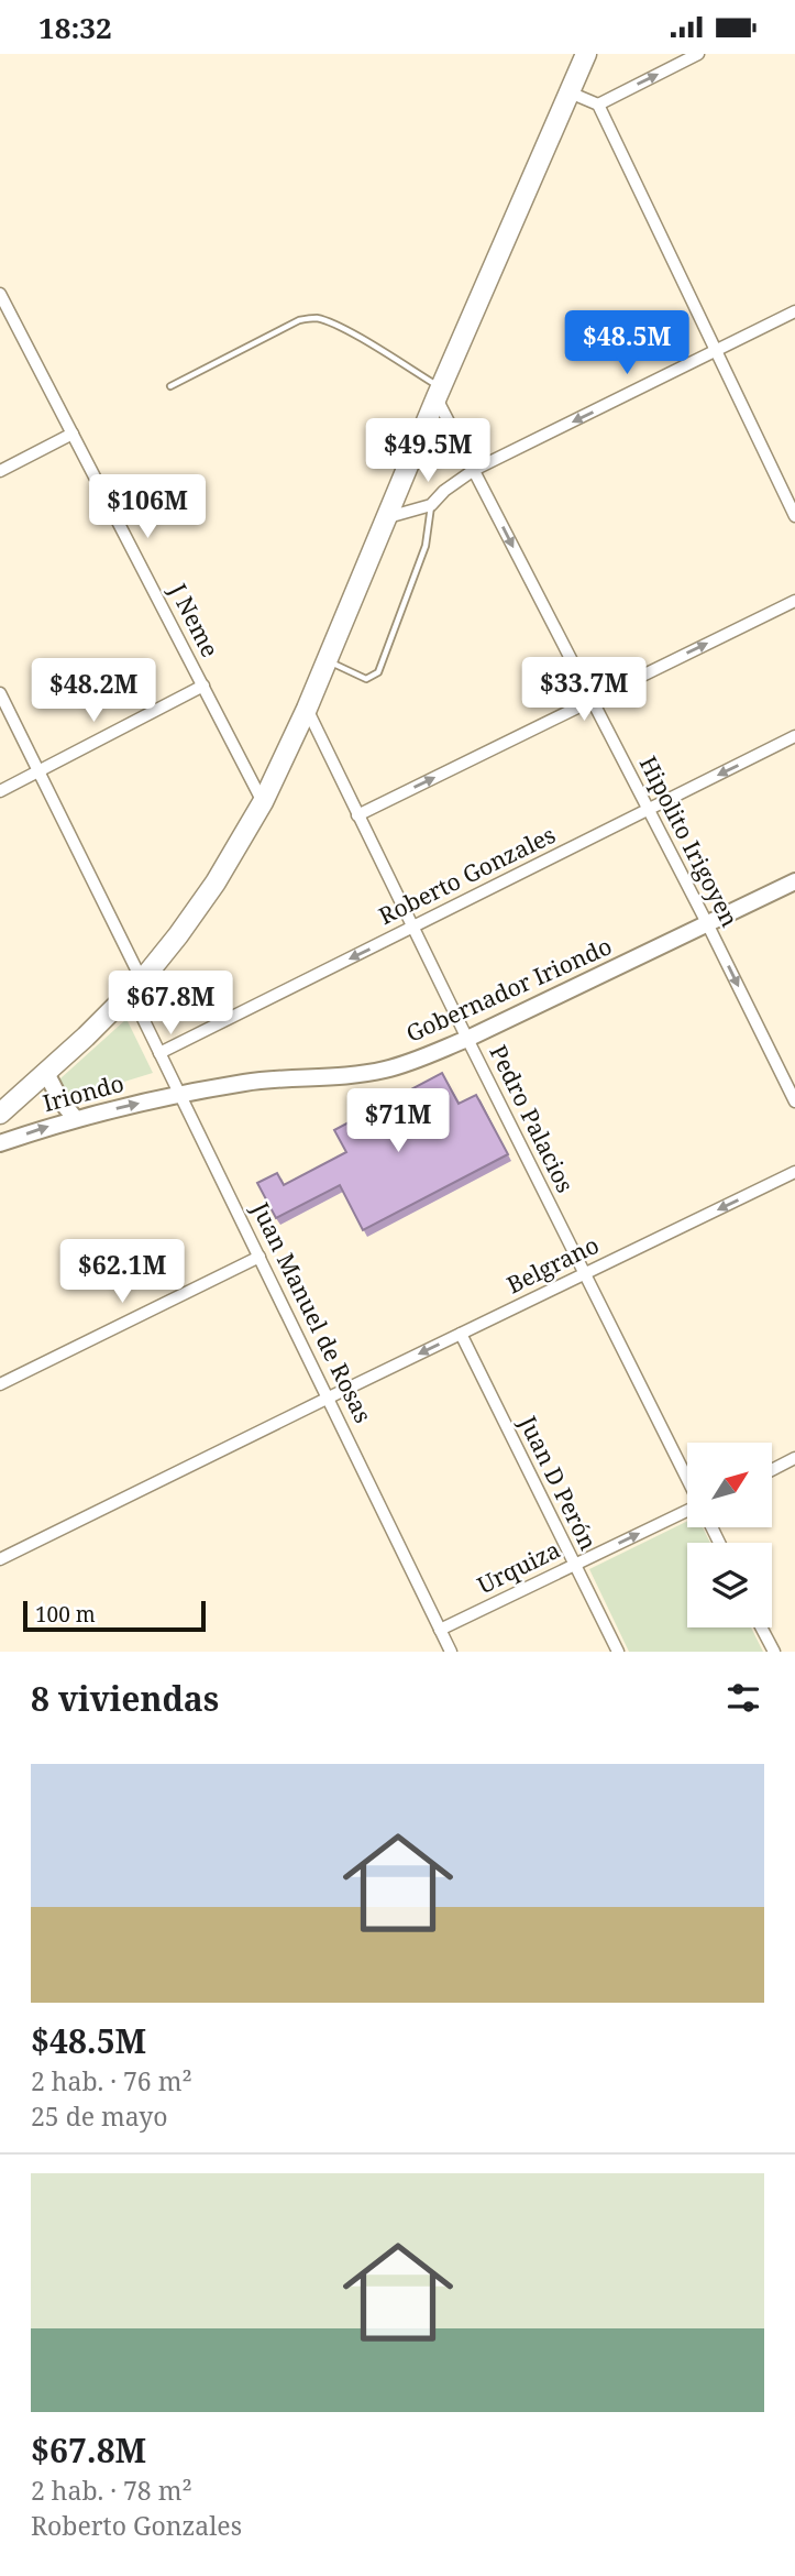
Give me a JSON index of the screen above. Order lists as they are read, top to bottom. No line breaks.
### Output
{"streets":{"main road":["Gobernador Iriondo","Iriondo"],"street":["J Neme","Hipolito Irigoyen","Roberto Gonzales","Pedro Palacios","Belgrano","Juan Manuel de Rosas","Juan D Perón","Urquiza"]},"crossings":[["Hipolito Irigoyen","Roberto Gonzales"],["Hipolito Irigoyen","Gobernador Iriondo"],["Roberto Gonzales","Pedro Palacios"],["Roberto Gonzales","Juan Manuel de Rosas"],["Gobernador Iriondo","Iriondo"],["Gobernador Iriondo","Pedro Palacios"],["Gobernador Iriondo","Juan Manuel de Rosas"],["Iriondo","Juan Manuel de Rosas"],["Pedro Palacios","Belgrano"],["Belgrano","Juan Manuel de Rosas"],["Belgrano","Juan D Perón"],["Juan Manuel de Rosas","Urquiza"],["Juan D Perón","Urquiza"]],"one_way":["Hipolito Irigoyen","Roberto Gonzales","Iriondo","Belgrano","Urquiza"],"scale_bar":"100 m","north":"top right","page":{"status":"18:32","price":["$48.5M","$49.5M","$106M","$33.7M","$48.2M","$67.8M","$71M","$62.1M"],"scale":"100 m","heading":"8 viviendas","list":[{"name":"$48.5M","note":"2 hab. · 76 m² · 25 de mayo"},{"name":"$67.8M","note":"2 hab. · 78 m² · Roberto Gonzales"}]}}
